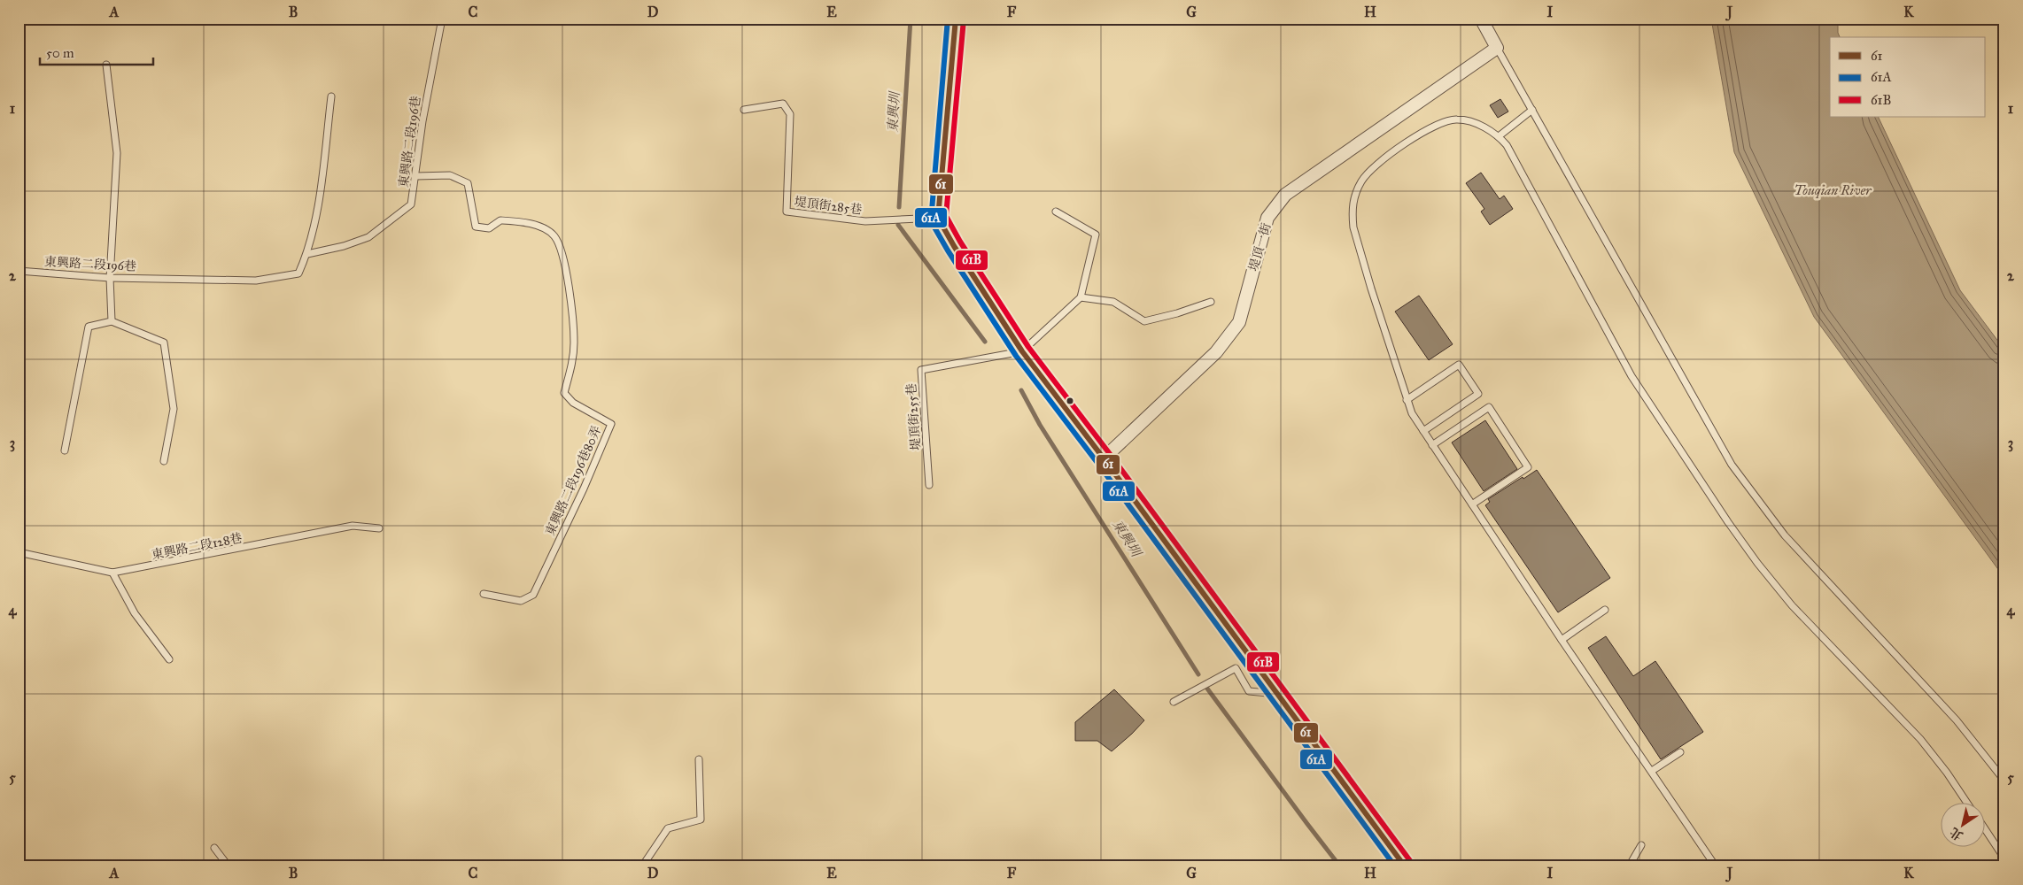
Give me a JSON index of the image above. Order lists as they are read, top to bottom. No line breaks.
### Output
{"streets":{"street":["堤頂一街"],"lane":["東興路二段196巷","堤頂街285巷","堤頂街255巷","東興路二段196巷80弄","東興路二段128巷"]},"crossings":[["東興路二段196巷","東興路二段196巷80弄"]],"water":["東興圳","Touqian River"],"lines":["transit line 61","transit line 61A","transit line 61B"],"legend":["61","61A","61B"],"scale_bar":"50 m","north":"bottom left","grid":{"columns":["A","B","C","D","E","F","G","H","I","J","K"],"rows":["1","2","3","4","5"]}}
